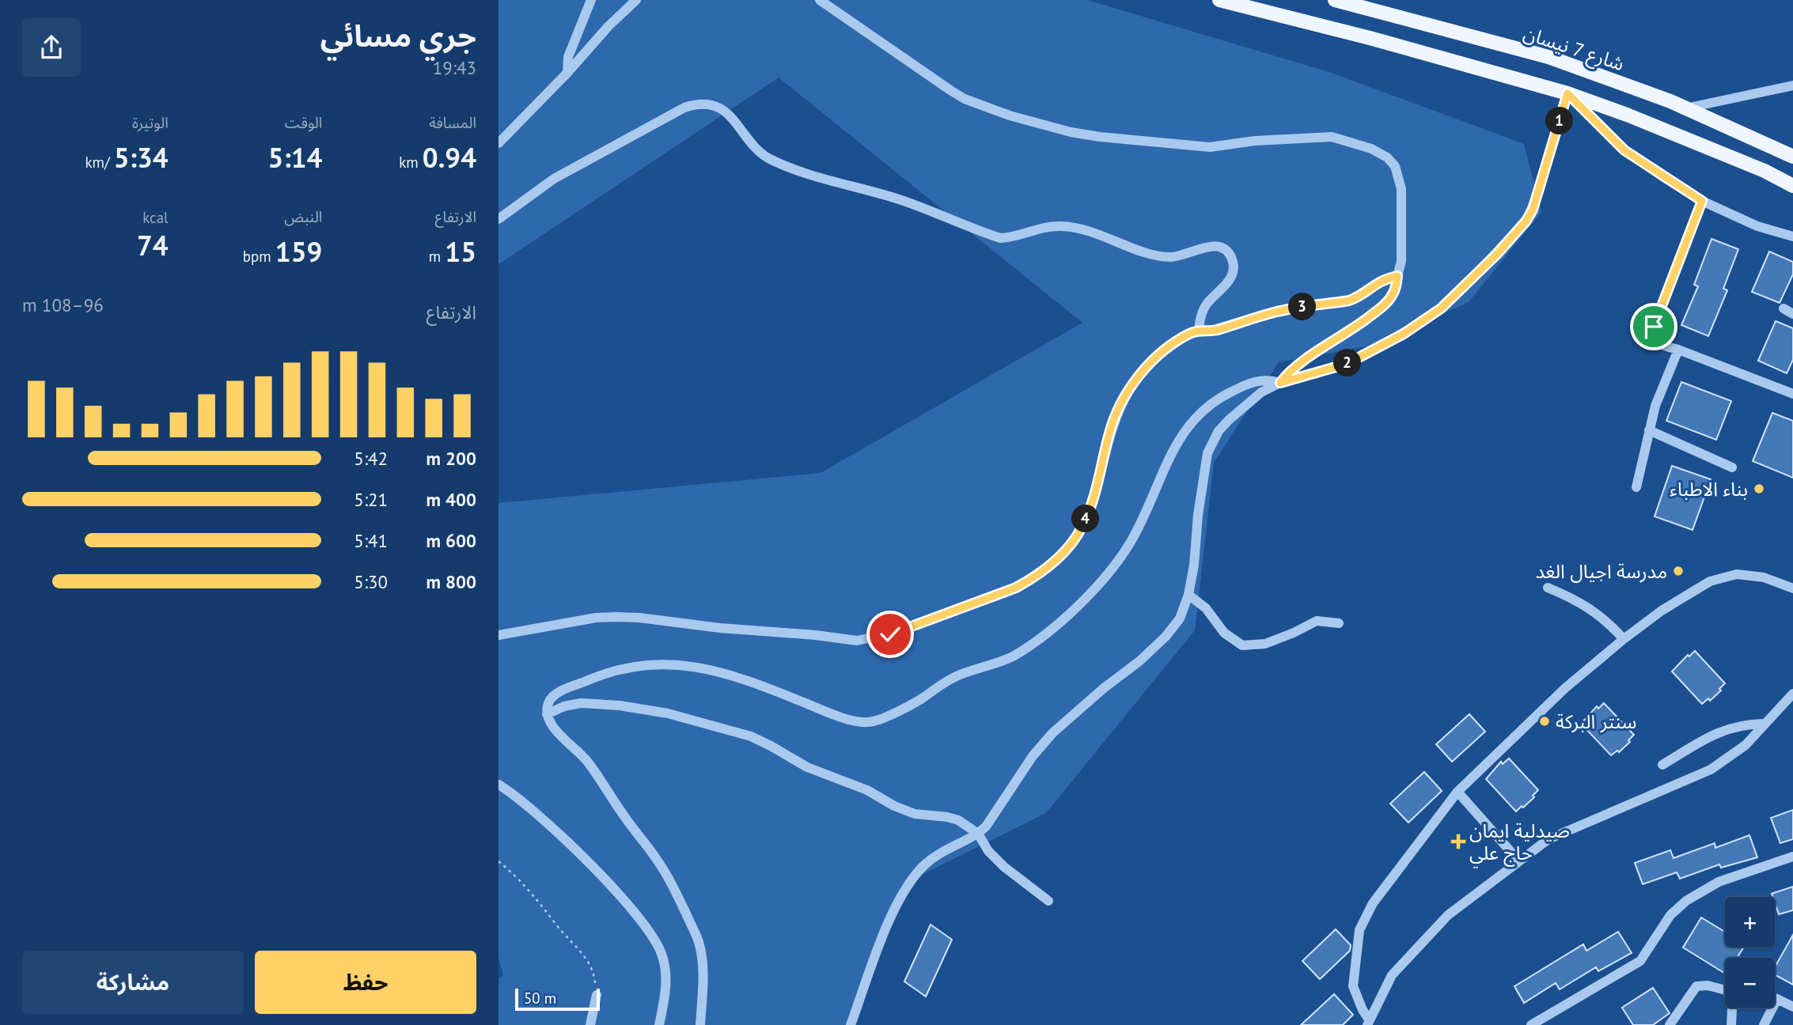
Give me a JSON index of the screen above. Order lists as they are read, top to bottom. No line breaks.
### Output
{"streets":{"main road":["شارع 7 نيسان"]},"places":{"other":["بناء الاطباء","مدرسة اجيال الغد","سنتر البركة"],"health":["صيدلية ايمان حاج علي"]},"scale_bar":"50 m","page":{"heading":["جري مسائي","19:43"],"stats":[["المسافة","0.94 km"],["الوقت","5:14"],["الوتيرة","5:34 /km"],["الارتفاع","15 m"],["النبض","159 bpm"],["kcal","74"]],"pins":["1","3","2","4"],"chart":["الارتفاع","96–108 m"],"list":[{"name":"200 m","note":"5:42"},{"name":"400 m","note":"5:21"},{"name":"600 m","note":"5:41"},{"name":"800 m","note":"5:30"}],"map_buttons":["+","−"],"buttons":["حفظ","مشاركة"],"scale":"50 m"}}
